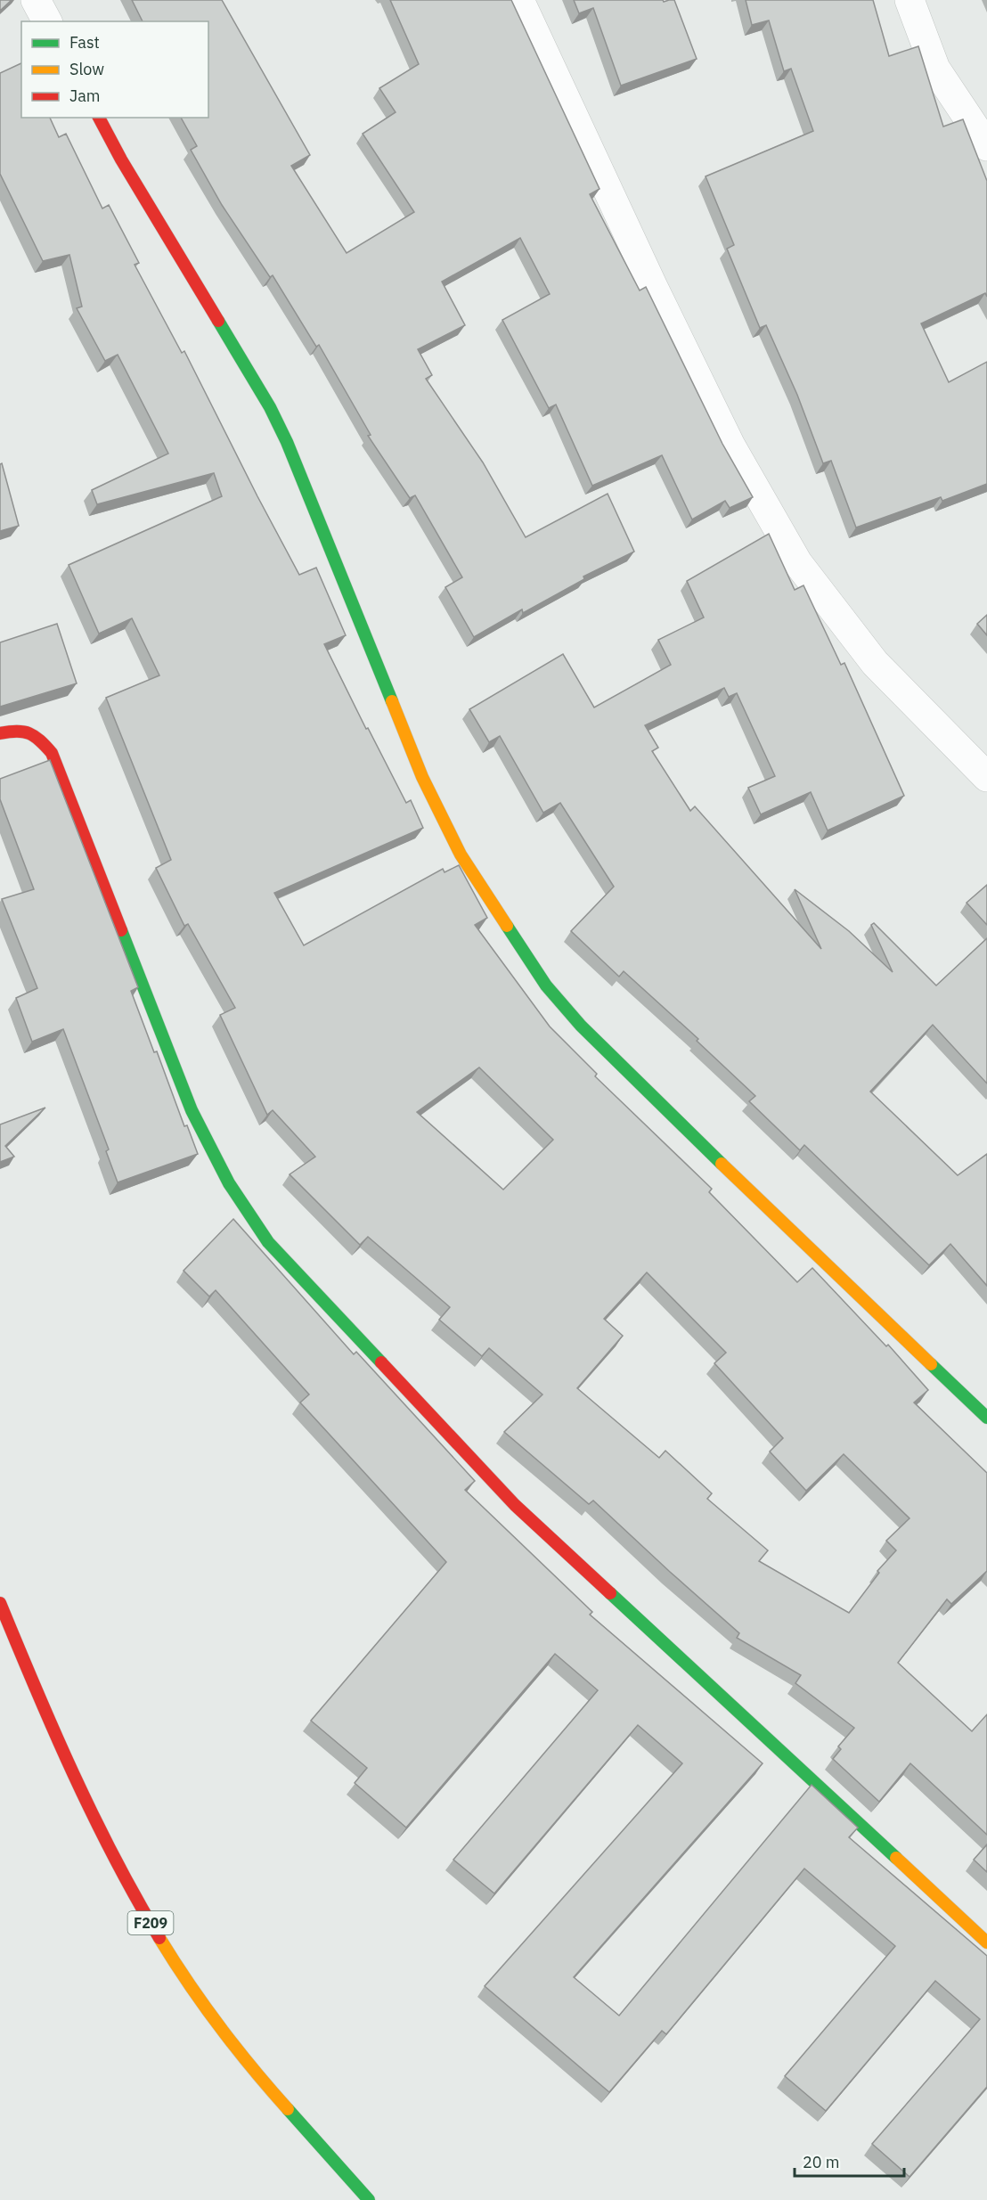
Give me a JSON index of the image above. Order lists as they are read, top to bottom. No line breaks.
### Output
{"streets":{"street":["F209"]},"legend":["Fast","Slow","Jam"],"scale_bar":"20 m"}
